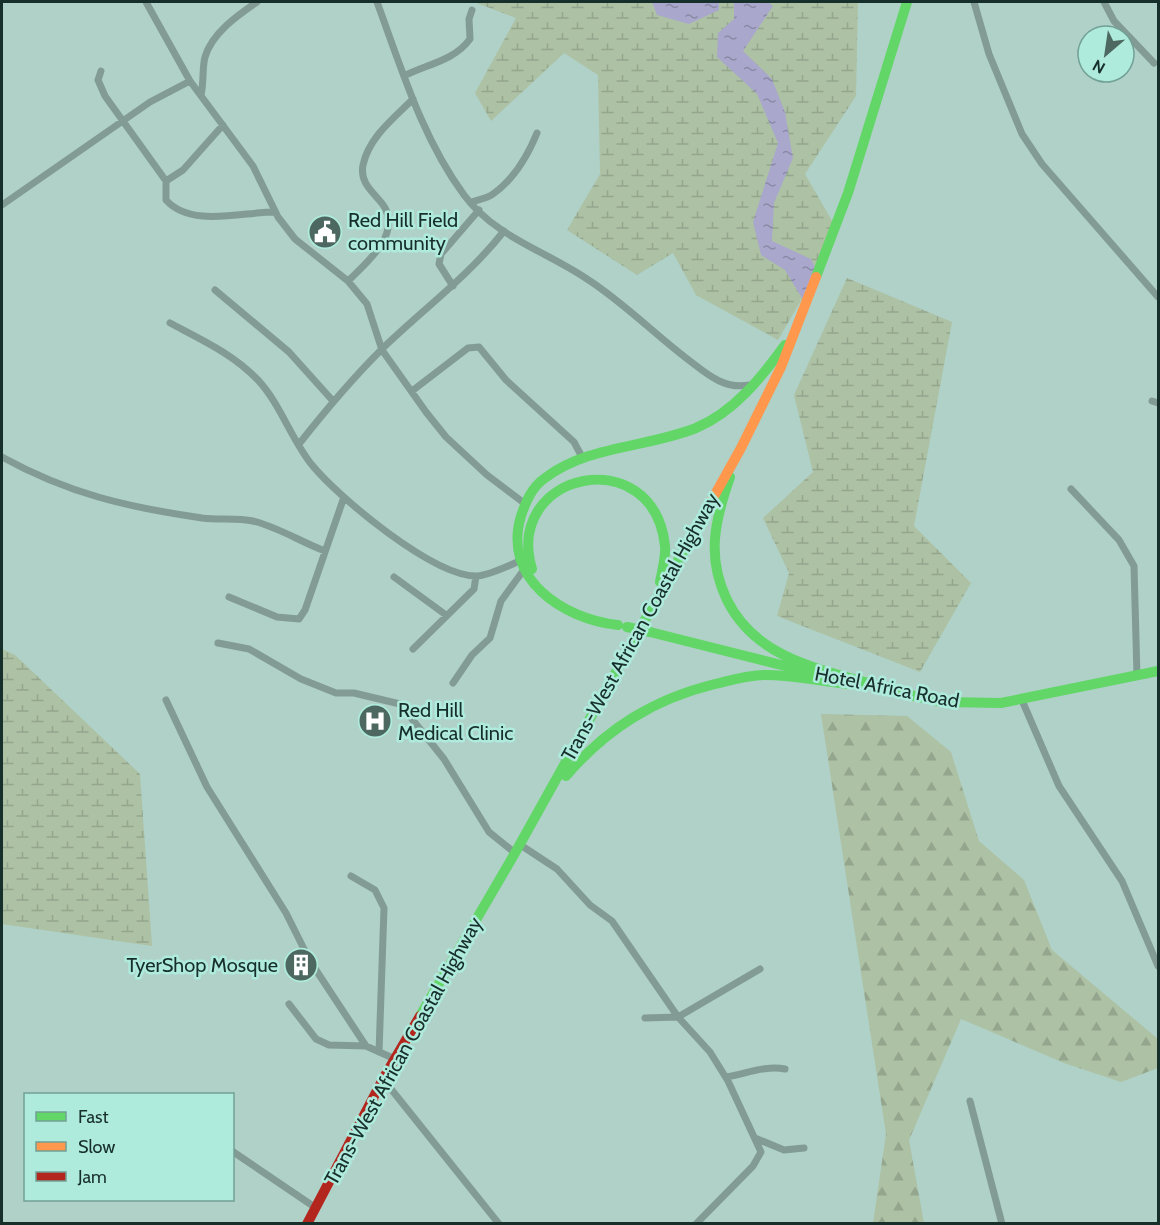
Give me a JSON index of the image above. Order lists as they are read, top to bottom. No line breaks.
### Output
{"streets":{"main road":["Trans-West African Coastal Highway","Hotel Africa Road"]},"places":{"public building":["Red Hill Field community"],"hospital":["Red Hill Medical Clinic"],"building":["TyerShop Mosque"]},"legend":["Fast","Slow","Jam"],"north":"bottom left"}
